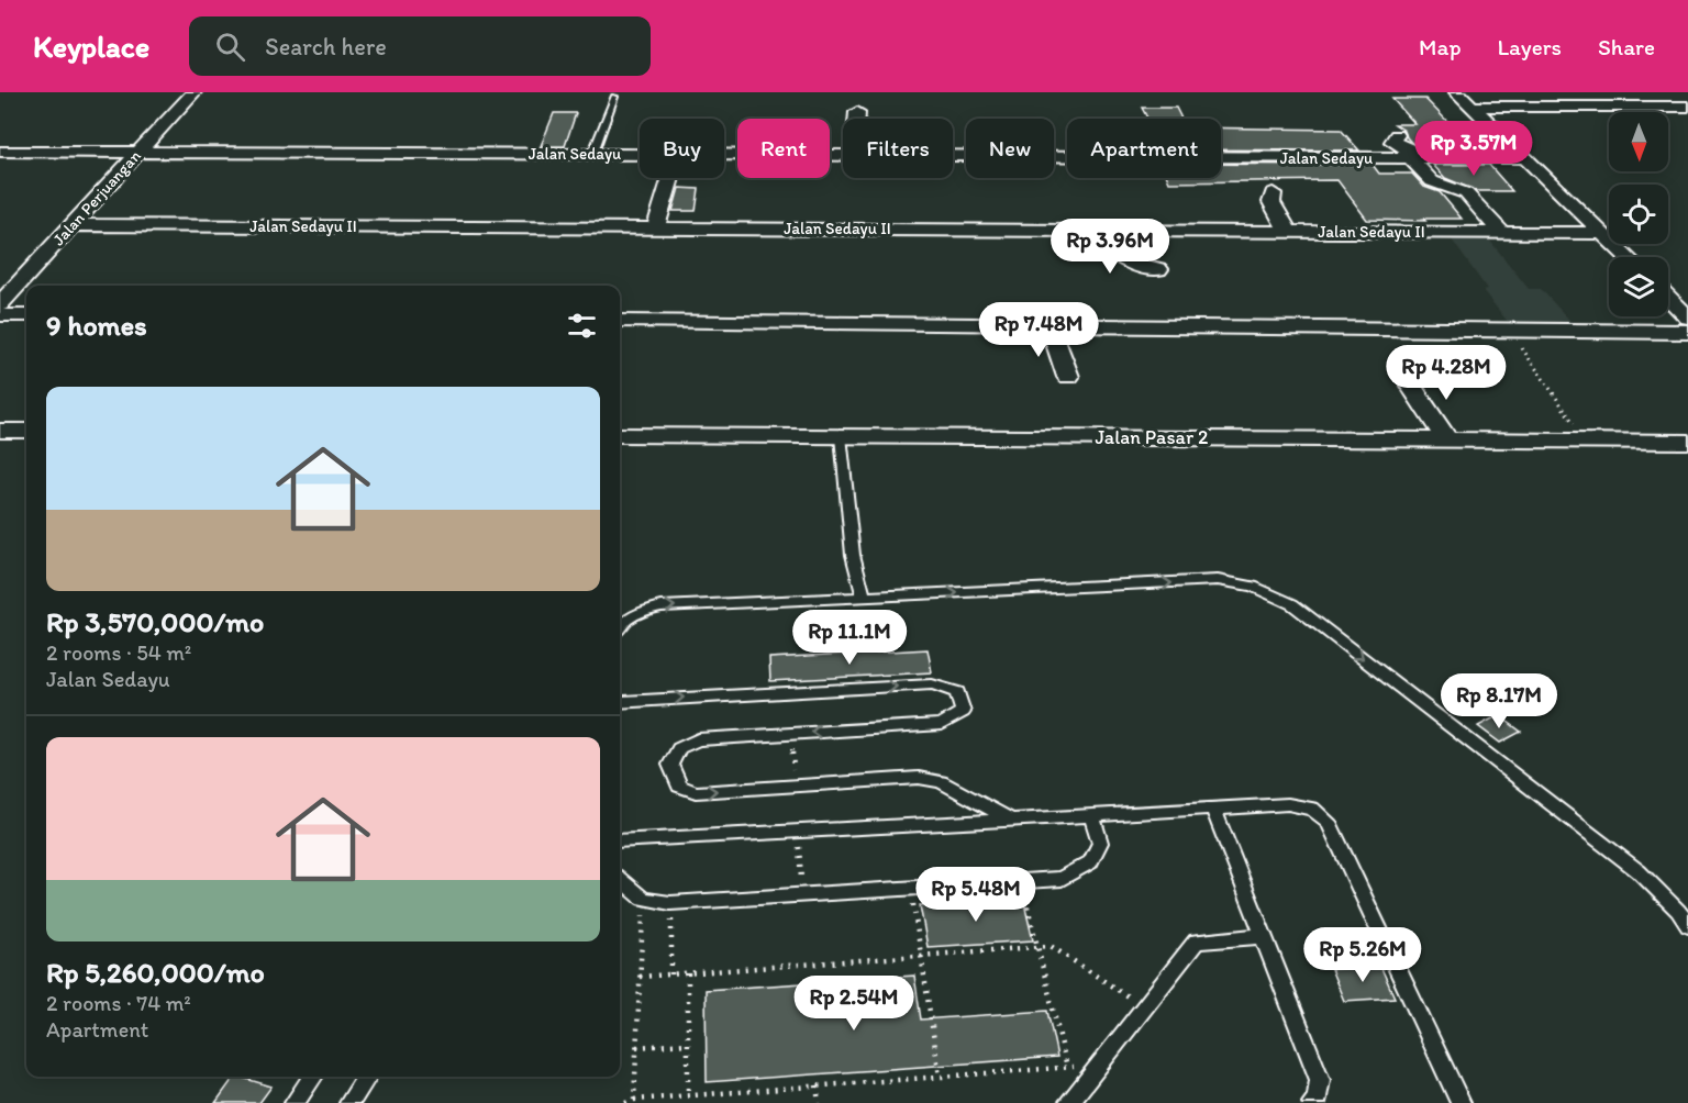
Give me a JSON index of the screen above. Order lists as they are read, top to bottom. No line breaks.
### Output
{"streets":{"street":["Jalan Sedayu","Jalan Perjuangan","Jalan Sedayu II","Jalan Pasar 2"]},"crossings":[["Jalan Sedayu","Jalan Perjuangan"],["Jalan Perjuangan","Jalan Sedayu II"]],"north":"bottom","page":{"header":"Keyplace","search":"Search here","nav":["Map","Layers","Share"],"chip":["Buy","Rent","Filters","New","Apartment"],"price":["Rp 3.57M","Rp 3.96M","Rp 7.48M","Rp 4.28M","Rp 11.1M","Rp 8.17M","Rp 5.48M","Rp 5.26M","Rp 2.54M"],"heading":"9 homes","list":[{"name":"Rp 3,570,000/mo","note":"2 rooms · 54 m² · Jalan Sedayu"},{"name":"Rp 5,260,000/mo","note":"2 rooms · 74 m² · Apartment"}]}}
